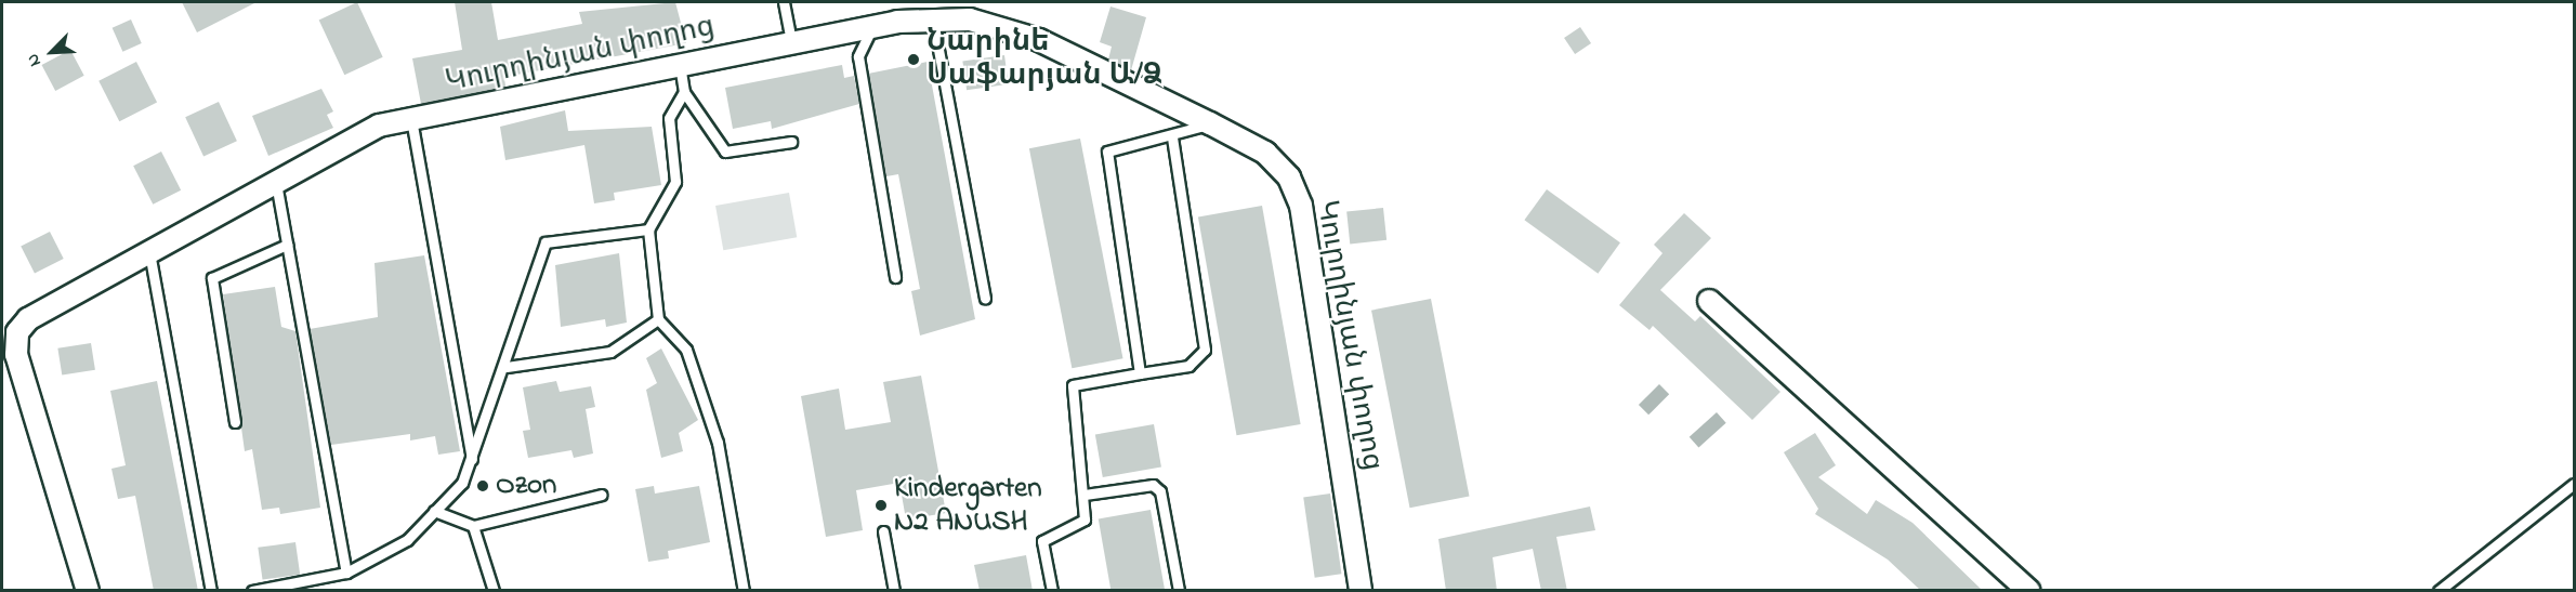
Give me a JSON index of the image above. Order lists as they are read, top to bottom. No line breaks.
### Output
{"streets":{"street":["Կուրղինյան փողոց"]},"places":["Նարինե Սաֆարյան Ա/Ձ","Ozon","Kindergarten N2 ANUSH"],"north":"bottom left"}
